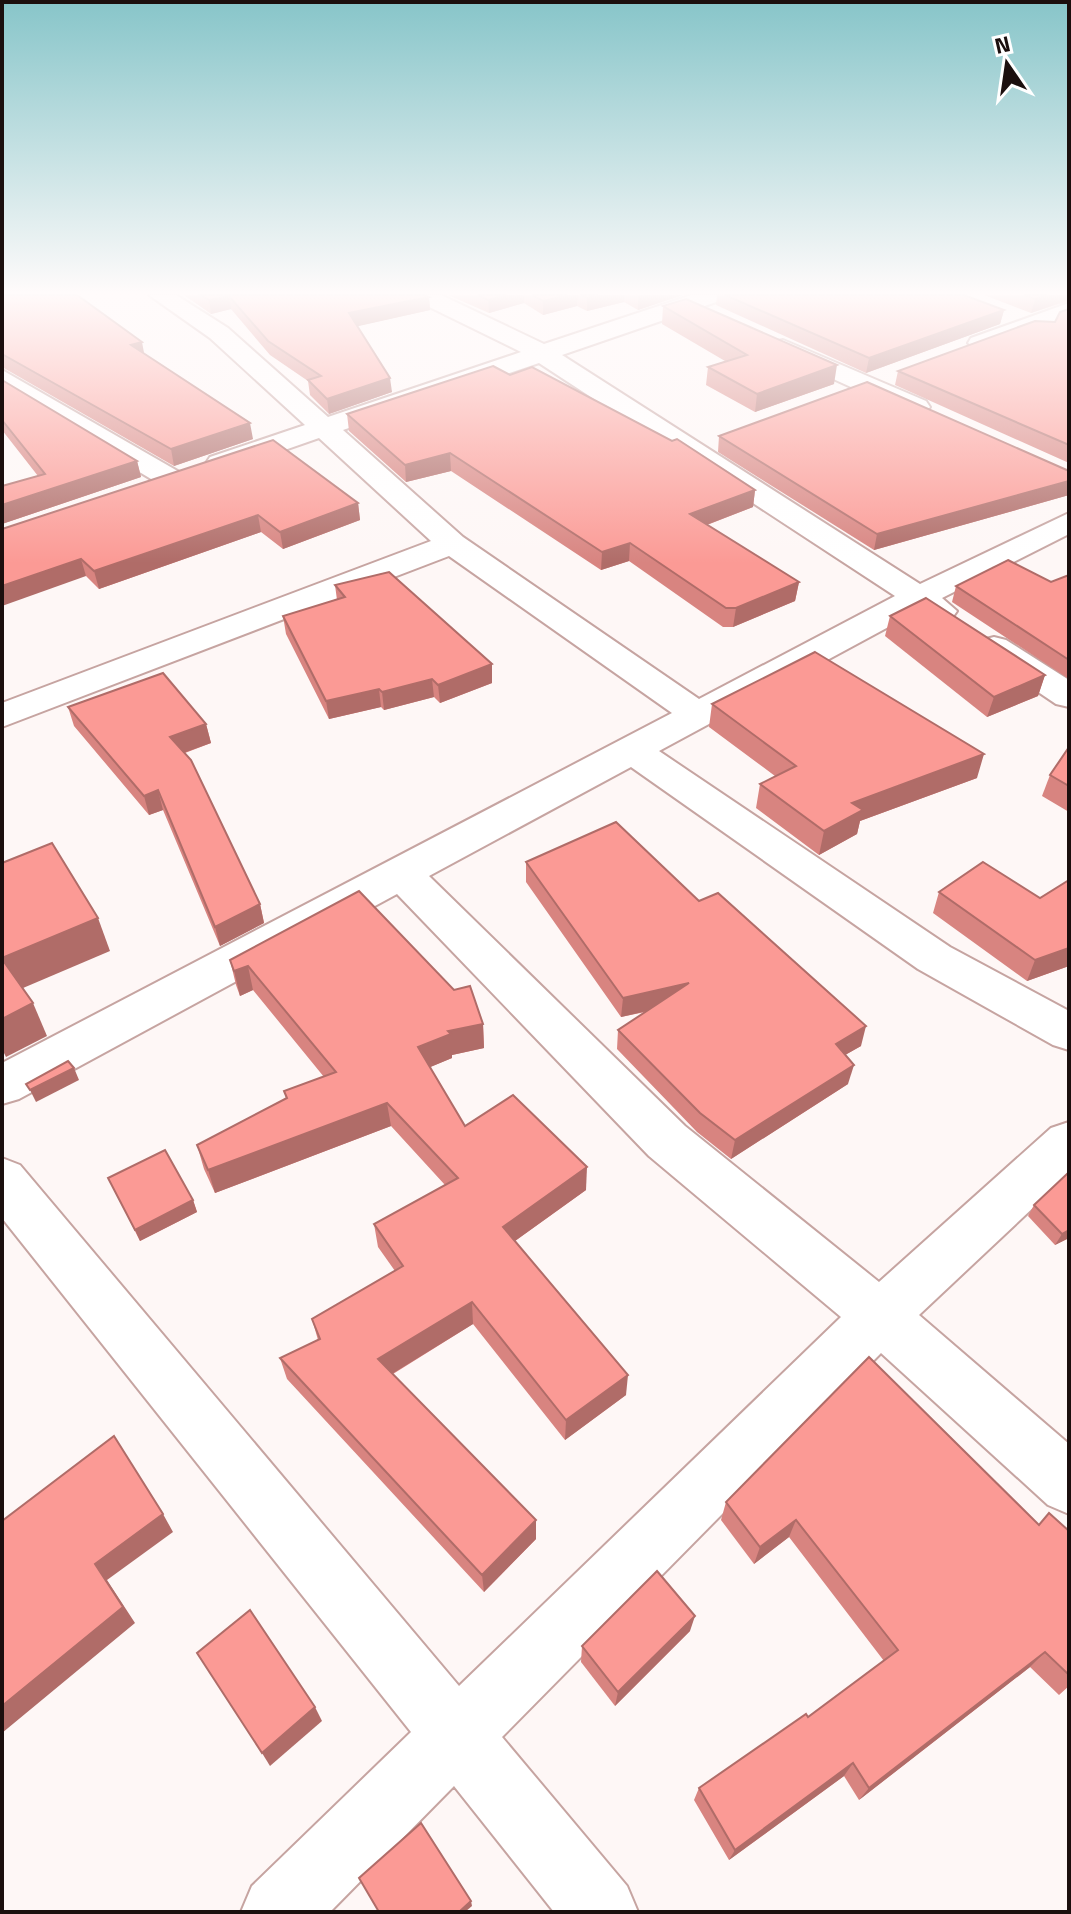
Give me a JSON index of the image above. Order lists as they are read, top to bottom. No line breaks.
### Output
{"north":"top"}
